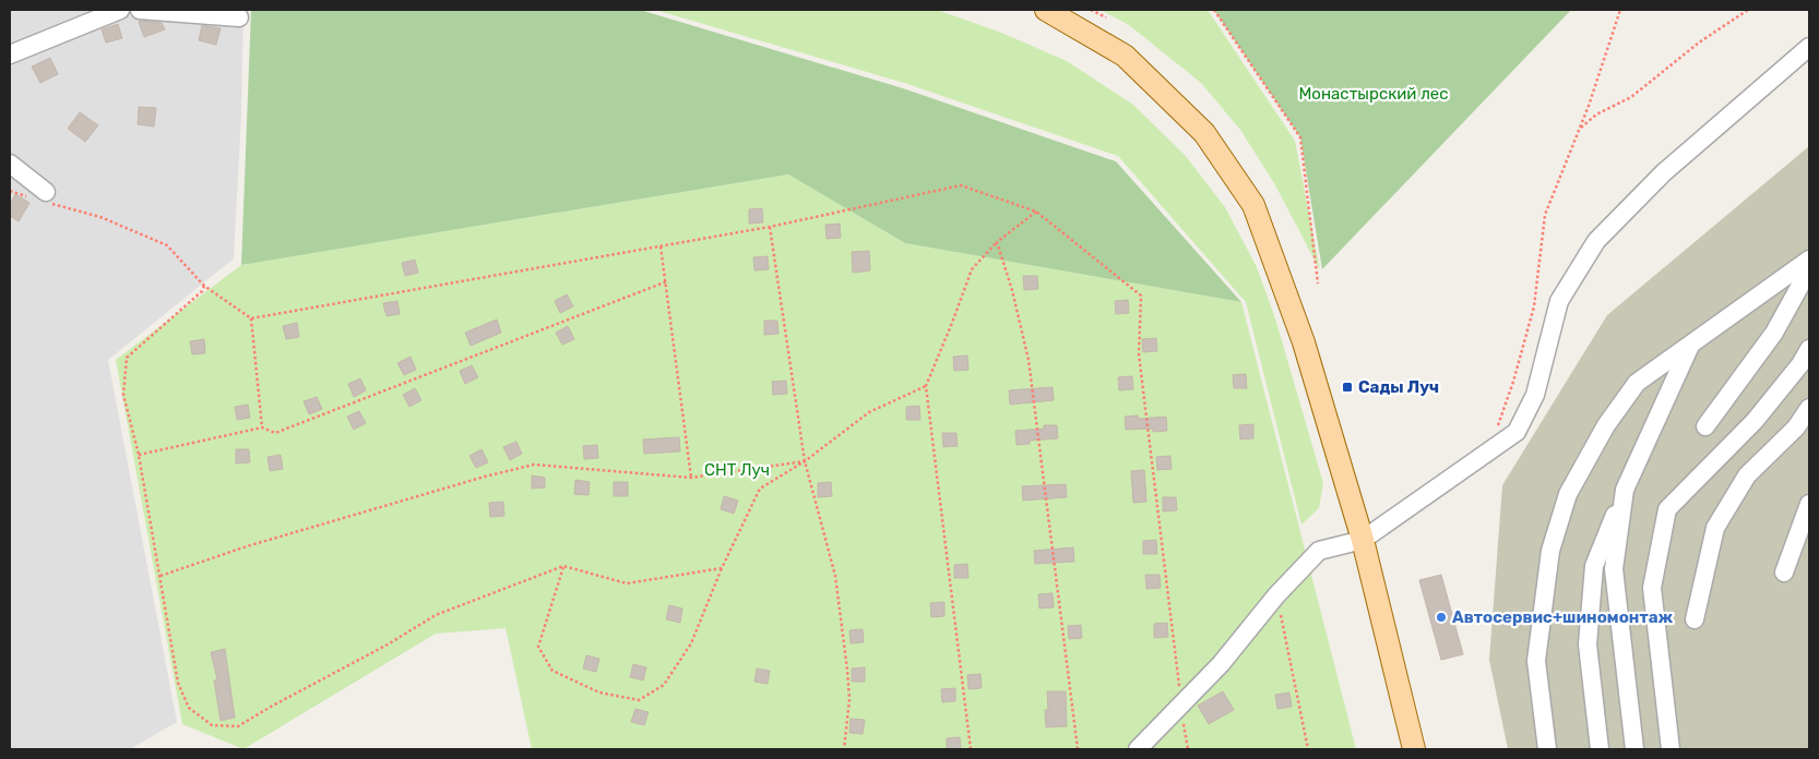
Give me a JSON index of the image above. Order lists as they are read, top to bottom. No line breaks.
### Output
{"parks":["Монастырский лес","СНТ Луч"],"places":{"transit":["Сады Луч"],"other":["Автосервис+шиномонтаж"]}}
